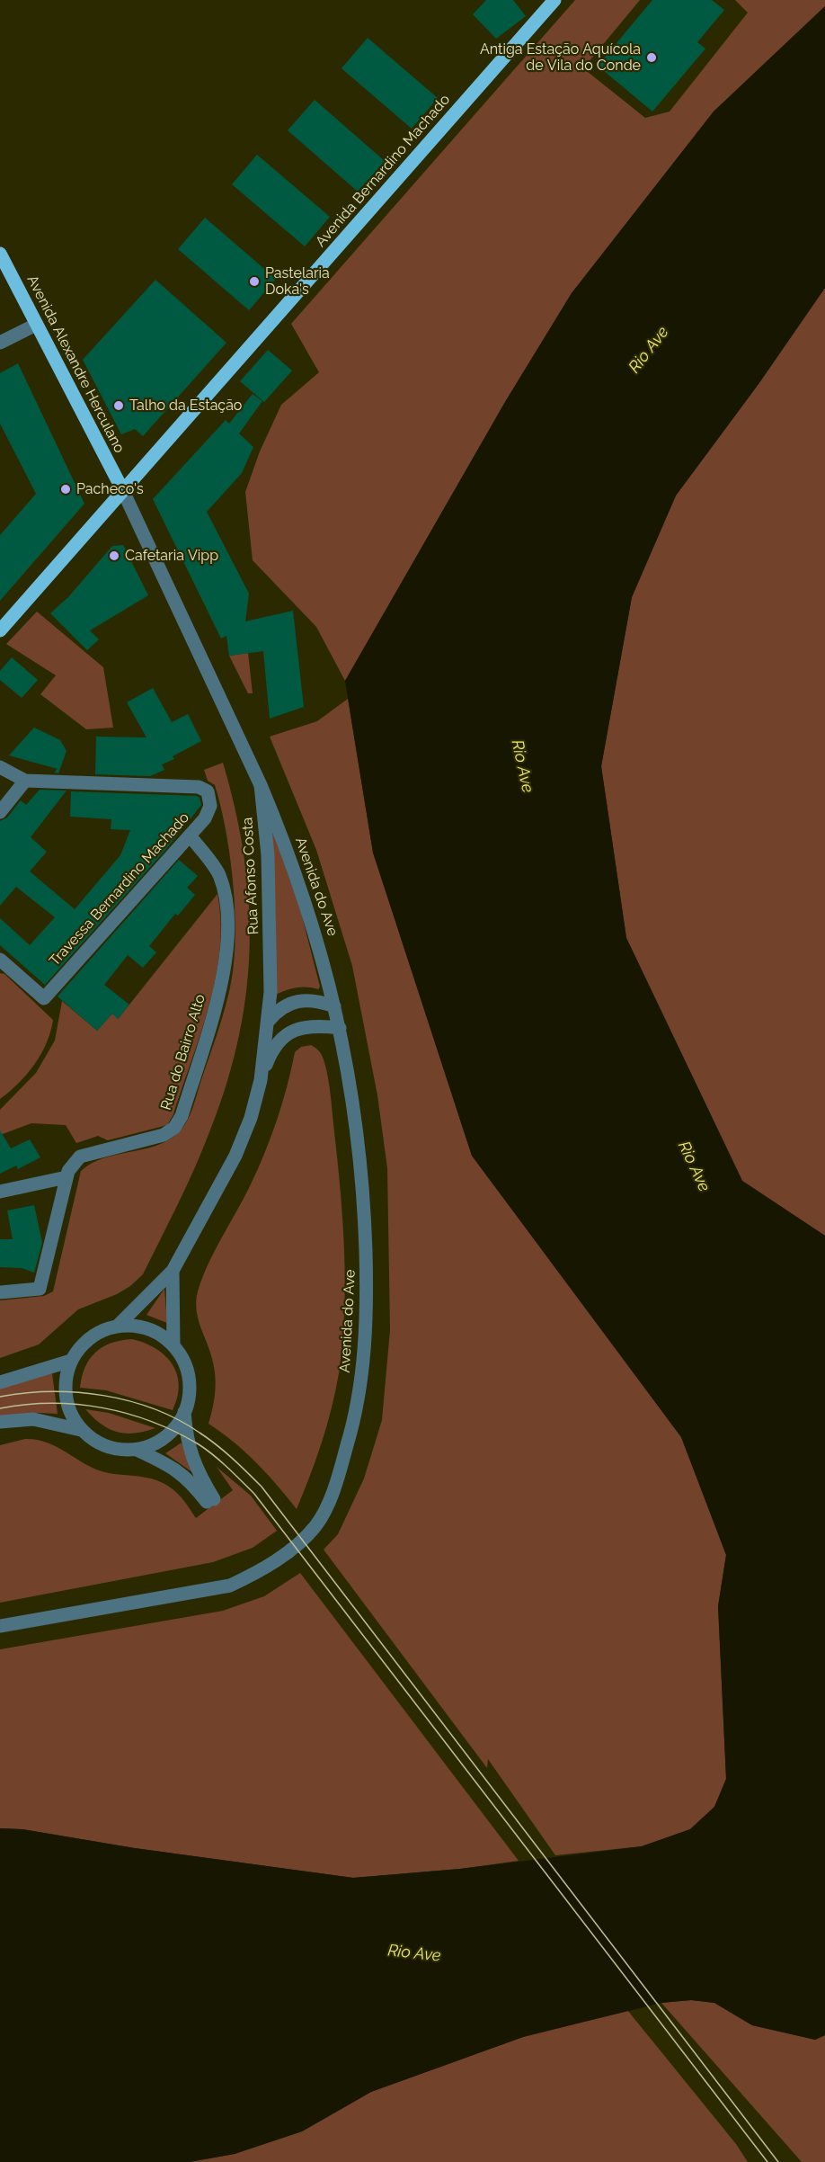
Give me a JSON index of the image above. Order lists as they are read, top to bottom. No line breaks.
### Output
{"streets":{"main road":["Avenida Bernardino Machado","Avenida Alexandre Herculano"],"street":["Rua Afonso Costa","Avenida do Ave","Travessa Bernardino Machado","Rua do Bairro Alto"]},"crossings":[["Avenida Bernardino Machado","Avenida Alexandre Herculano"],["Avenida Bernardino Machado","Rua Afonso Costa"],["Avenida Alexandre Herculano","Rua Afonso Costa"],["Rua Afonso Costa","Avenida do Ave"],["Travessa Bernardino Machado","Rua do Bairro Alto"]],"water":["Rio Ave"],"places":["Antiga Estação Aquícola de Vila do Conde","Pastelaria Doka's","Talho da Estação","Pacheco's","Cafetaria Vipp"]}
